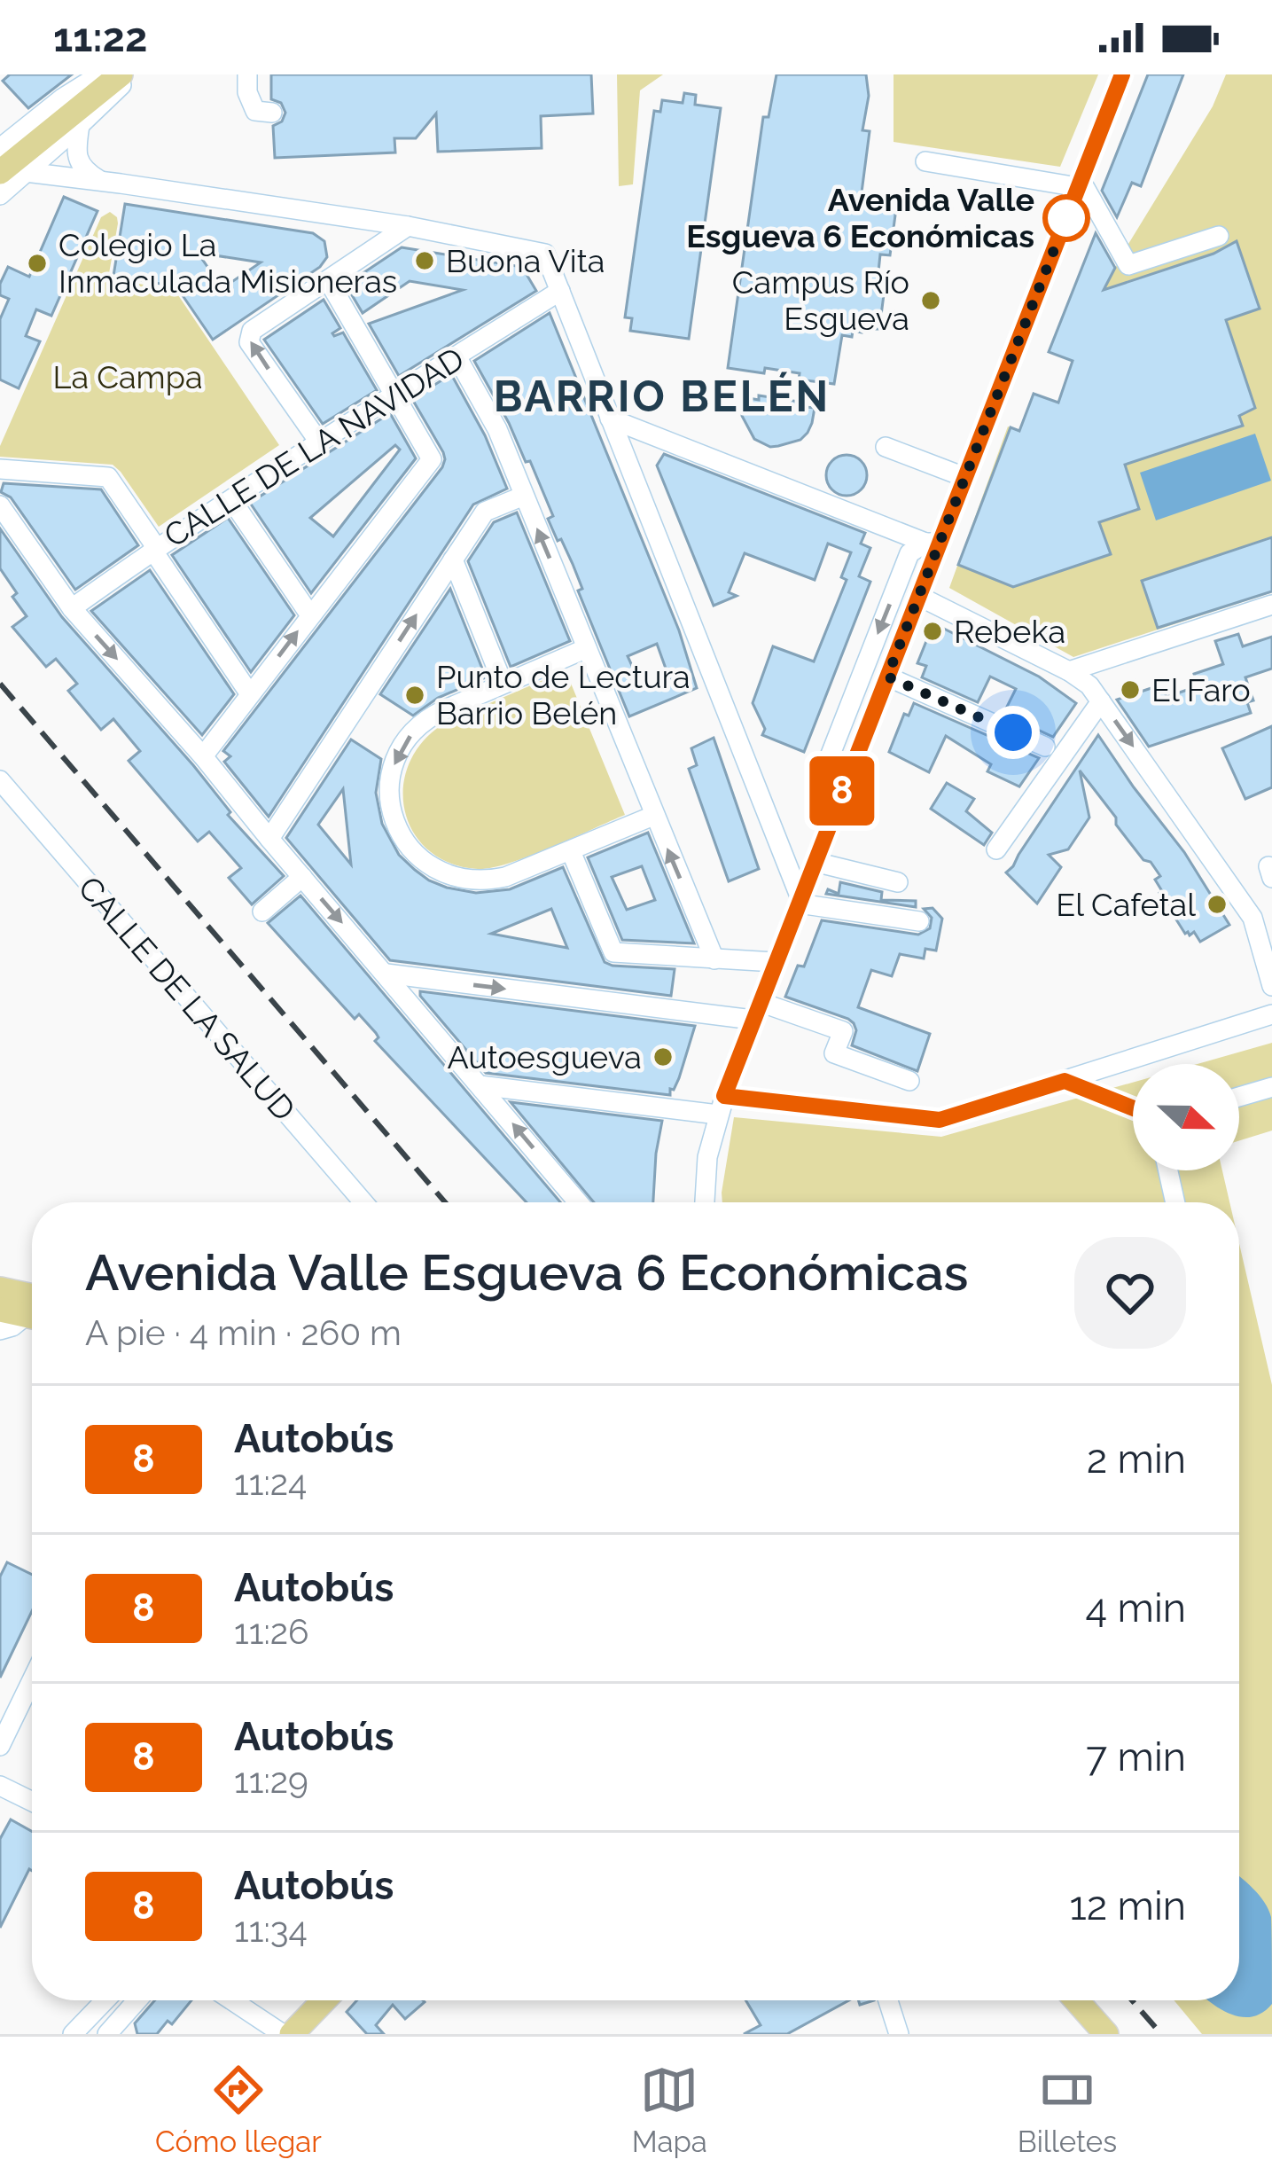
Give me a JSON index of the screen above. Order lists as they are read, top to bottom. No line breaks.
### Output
{"streets":{"street":["CALLE DE LA NAVIDAD","CALLE DE LA SALUD"]},"districts":["BARRIO BELÉN"],"parks":["La Campa"],"places":["Avenida Valle Esgueva 6 Económicas","Buona Vita","Colegio La Inmaculada Misioneras","Campus Río Esgueva","Rebeka","El Faro","Punto de Lectura Barrio Belén","El Cafetal","Autoesgueva"],"lines":["bus line 8"],"north":"right","page":{"status":"11:22","on_map":"8","heading":["Avenida Valle Esgueva 6 Económicas","A pie · 4 min · 260 m"],"list":[{"mark":"8","name":"Autobús","note":"11:24","value":"2 min"},{"mark":"8","name":"Autobús","note":"11:26","value":"4 min"},{"mark":"8","name":"Autobús","note":"11:29","value":"7 min"},{"mark":"8","name":"Autobús","note":"11:34","value":"12 min"}],"tabs":["Cómo llegar","Mapa","Billetes"]}}
